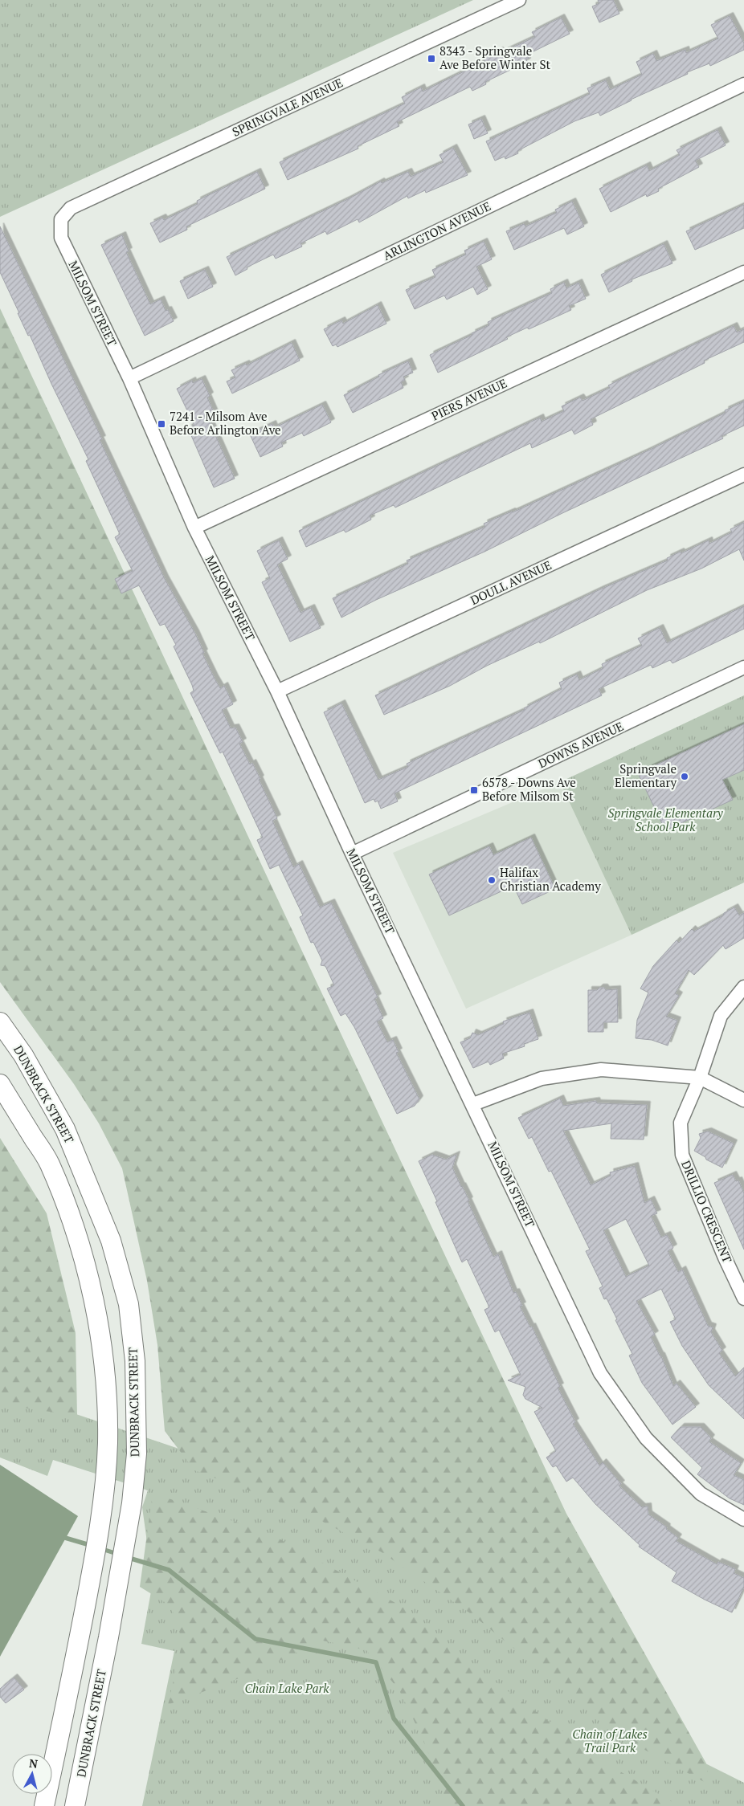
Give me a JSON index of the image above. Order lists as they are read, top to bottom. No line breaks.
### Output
{"streets":{"main road":["DUNBRACK STREET"],"street":["SPRINGVALE AVENUE","ARLINGTON AVENUE","MILSOM STREET","PIERS AVENUE","DOULL AVENUE","DOWNS AVENUE","DRILLIO CRESCENT"]},"crossings":[["SPRINGVALE AVENUE","MILSOM STREET"],["ARLINGTON AVENUE","MILSOM STREET"],["MILSOM STREET","PIERS AVENUE"],["MILSOM STREET","DOULL AVENUE"],["MILSOM STREET","DOWNS AVENUE"]],"parks":["Springvale Elementary School Park","Chain Lake Park","Chain of Lakes Trail Park"],"places":{"transit":["8343 - Springvale Ave Before Winter St","7241 - Milsom Ave Before Arlington Ave","6578 - Downs Ave Before Milsom St"],"other":["Springvale Elementary","Halifax Christian Academy"]},"north":"top"}
